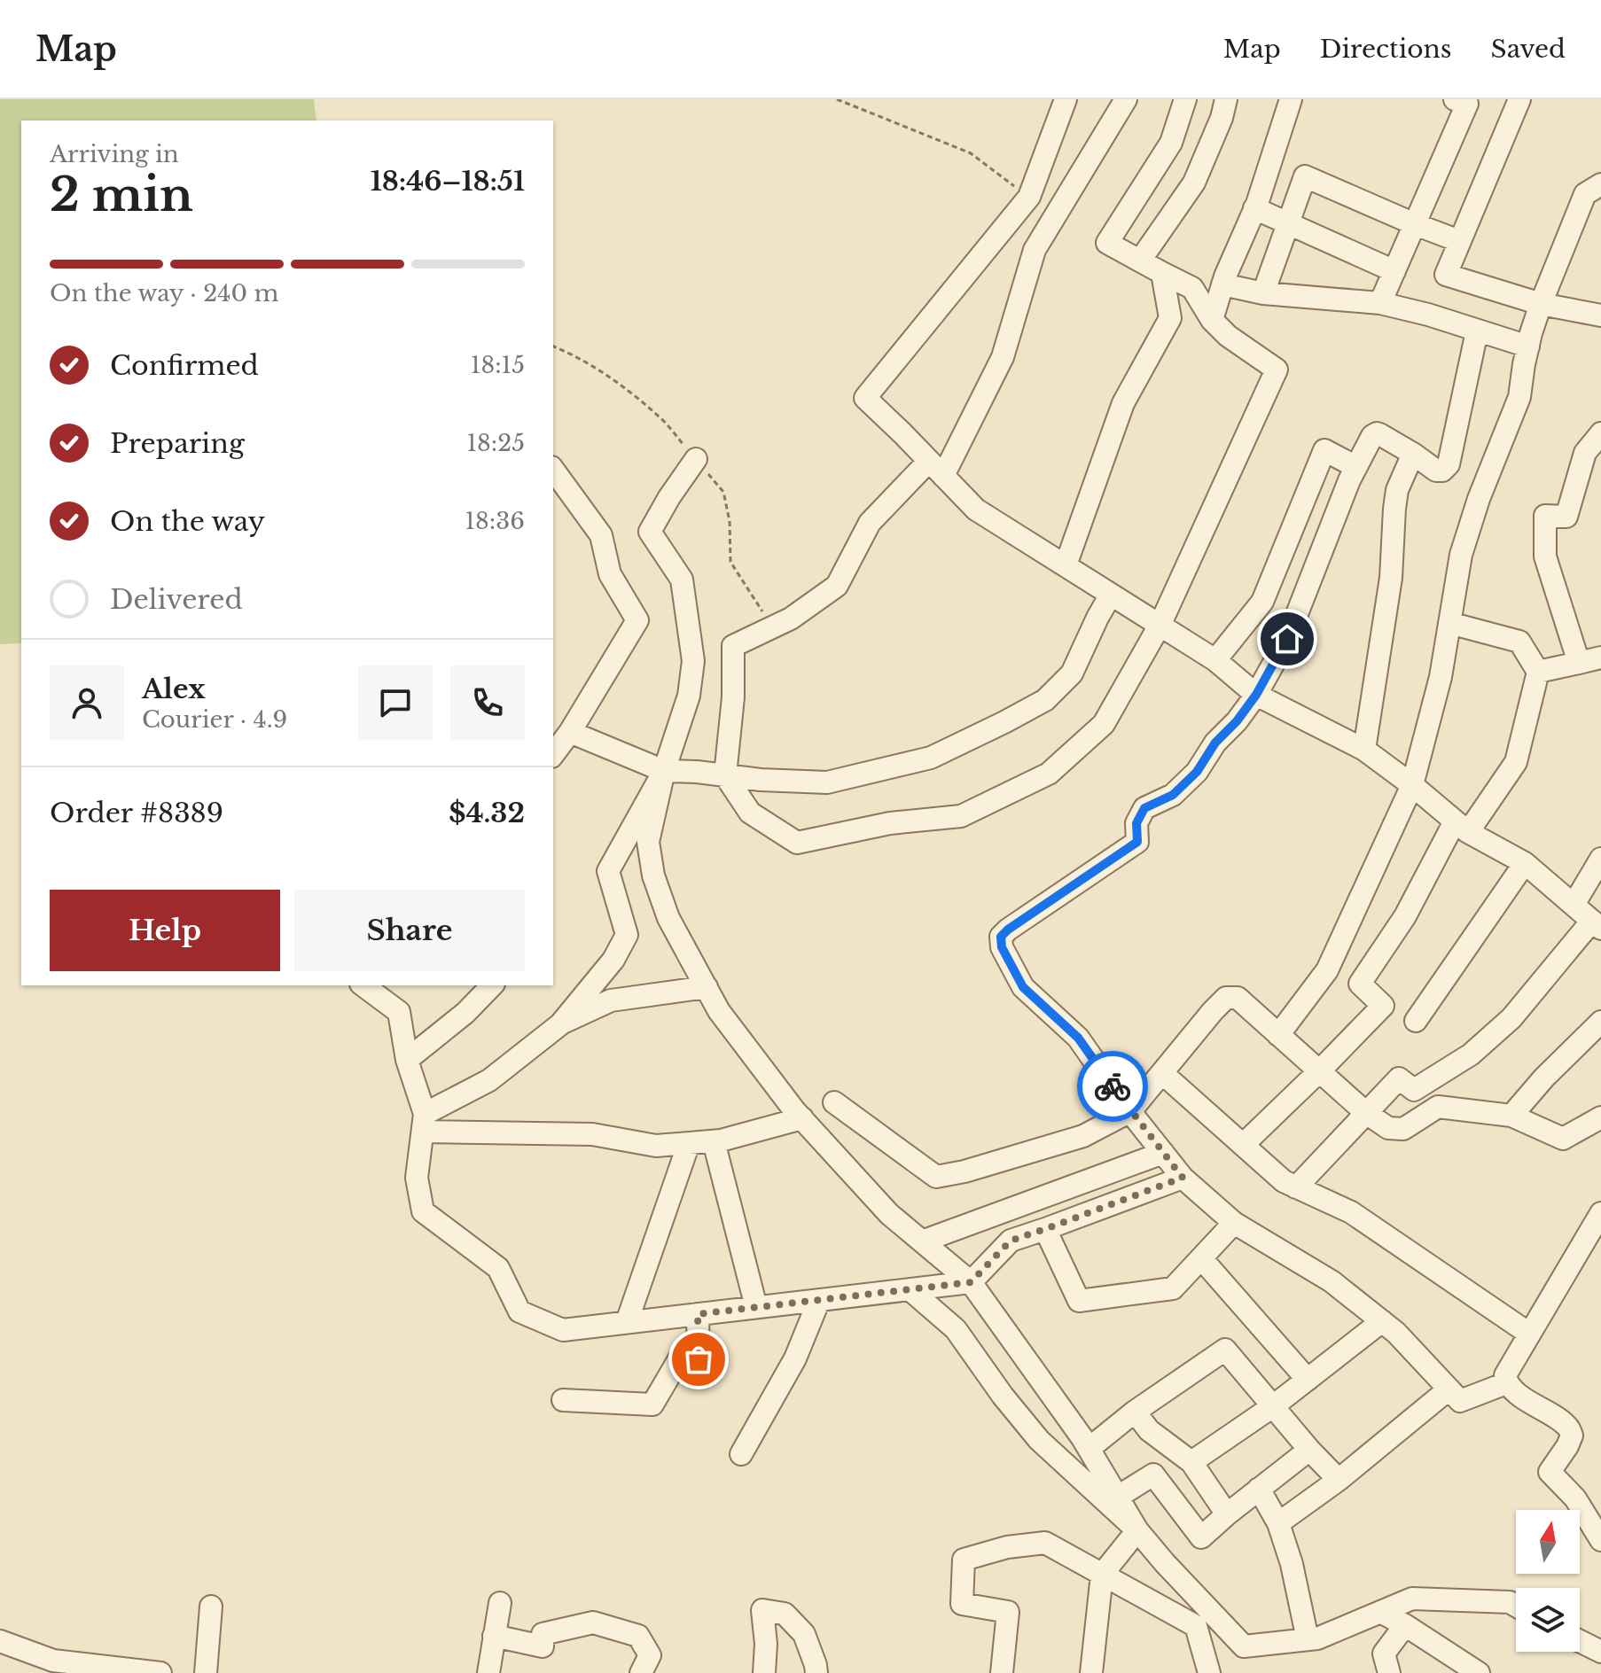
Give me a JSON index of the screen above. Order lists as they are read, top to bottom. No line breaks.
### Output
{"north":"top","page":{"header":"Map","nav":["Map","Directions","Saved"],"heading":["2 min","Arriving in","18:46–18:51"],"panel":["Alex","Courier · 4.9","Order #8389","$4.32"],"bar":"On the way · 240 m","list":[["Confirmed","18:15"],["Preparing","18:25"],["On the way","18:36"],"Delivered"],"buttons":["Help","Share"]}}
